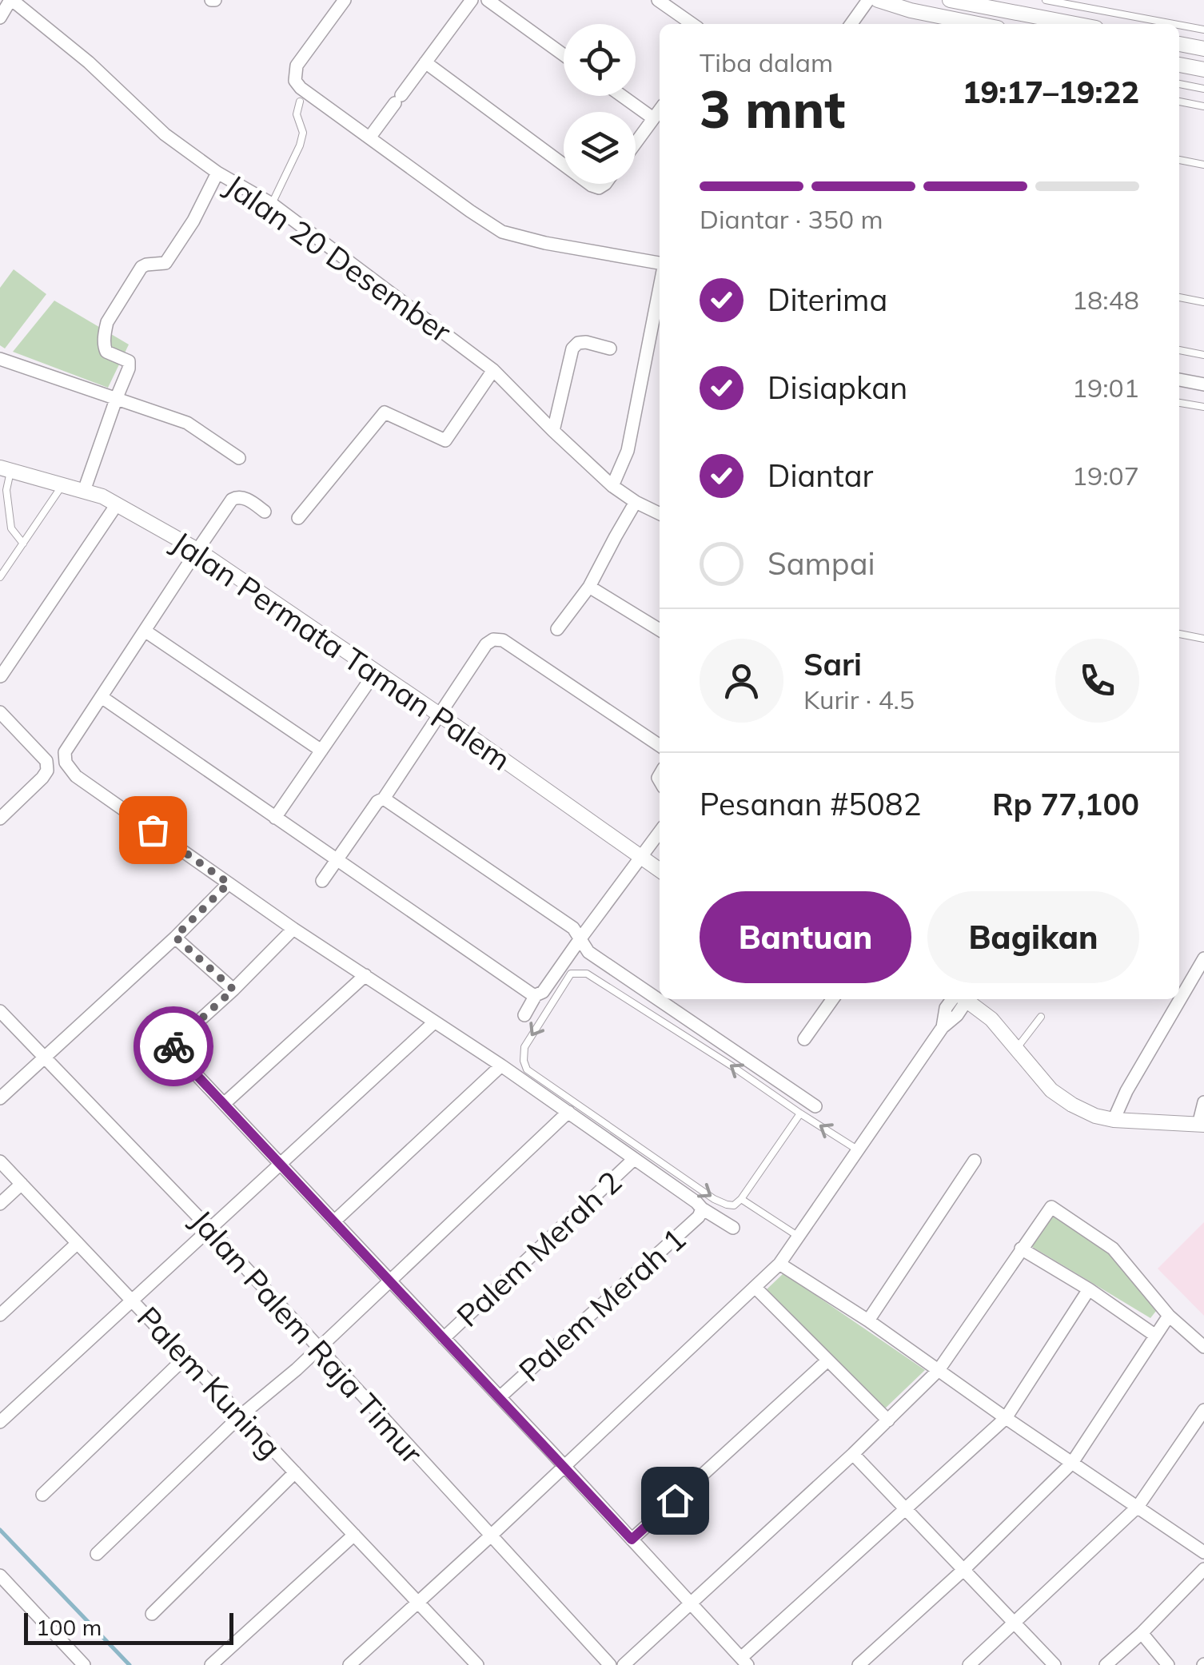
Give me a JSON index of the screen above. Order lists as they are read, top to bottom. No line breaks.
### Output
{"streets":{"street":["Jalan 20 Desember","Jalan Permata Taman Palem","Palem Merah 2","Palem Merah 1","Jalan Palem Raja Timur","Palem Kuning"]},"scale_bar":"100 m","page":{"heading":["3 mnt","Tiba dalam","19:17–19:22"],"panel":["Sari","Kurir · 4.5","Pesanan #5082","Rp 77,100"],"bar":"Diantar · 350 m","list":[["Diterima","18:48"],["Disiapkan","19:01"],["Diantar","19:07"],"Sampai"],"buttons":["Bantuan","Bagikan"],"scale":"100 m"}}
